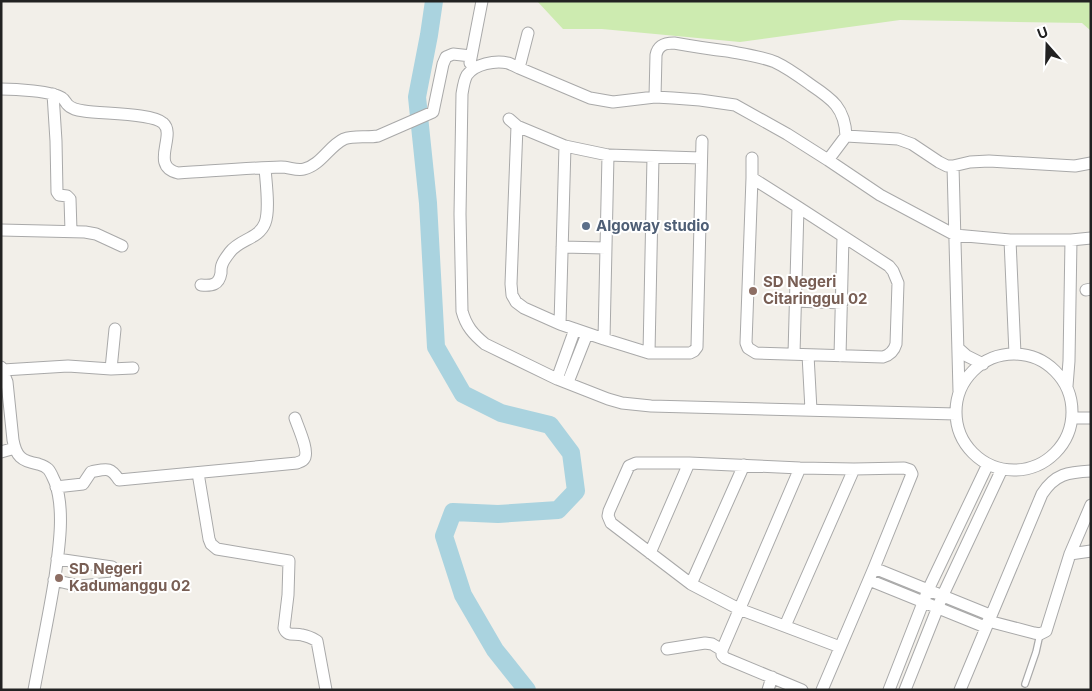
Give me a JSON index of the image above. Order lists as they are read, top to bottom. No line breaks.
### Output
{"places":["Algoway studio","SD Negeri Citaringgul 02","SD Negeri Kadumanggu 02"],"north":"top"}
